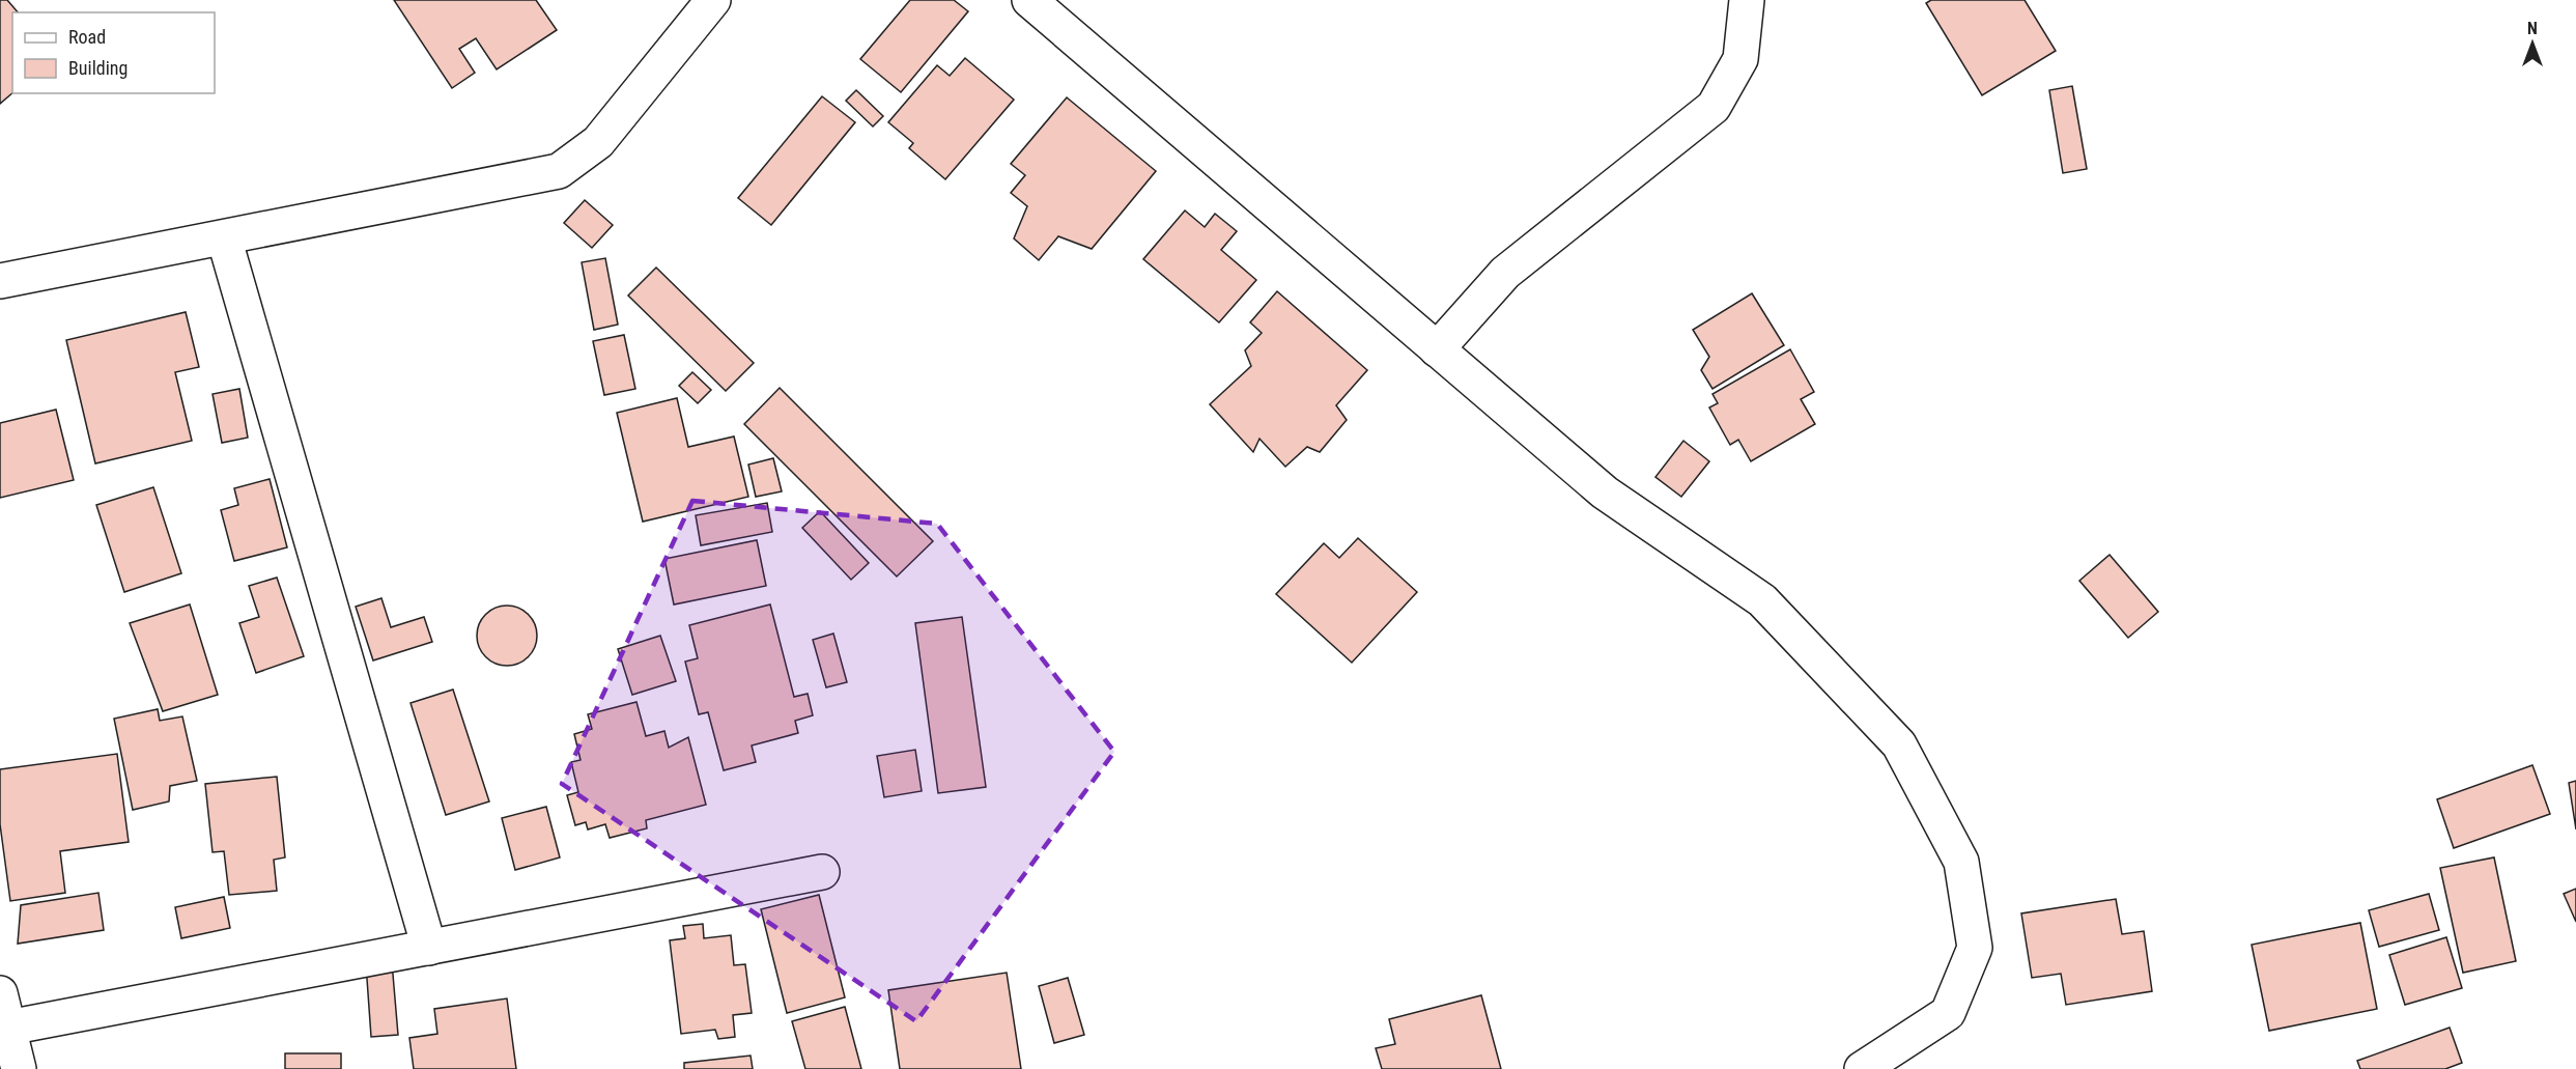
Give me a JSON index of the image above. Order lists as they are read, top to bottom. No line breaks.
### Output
{"legend":["Road","Building"],"north":"top"}
